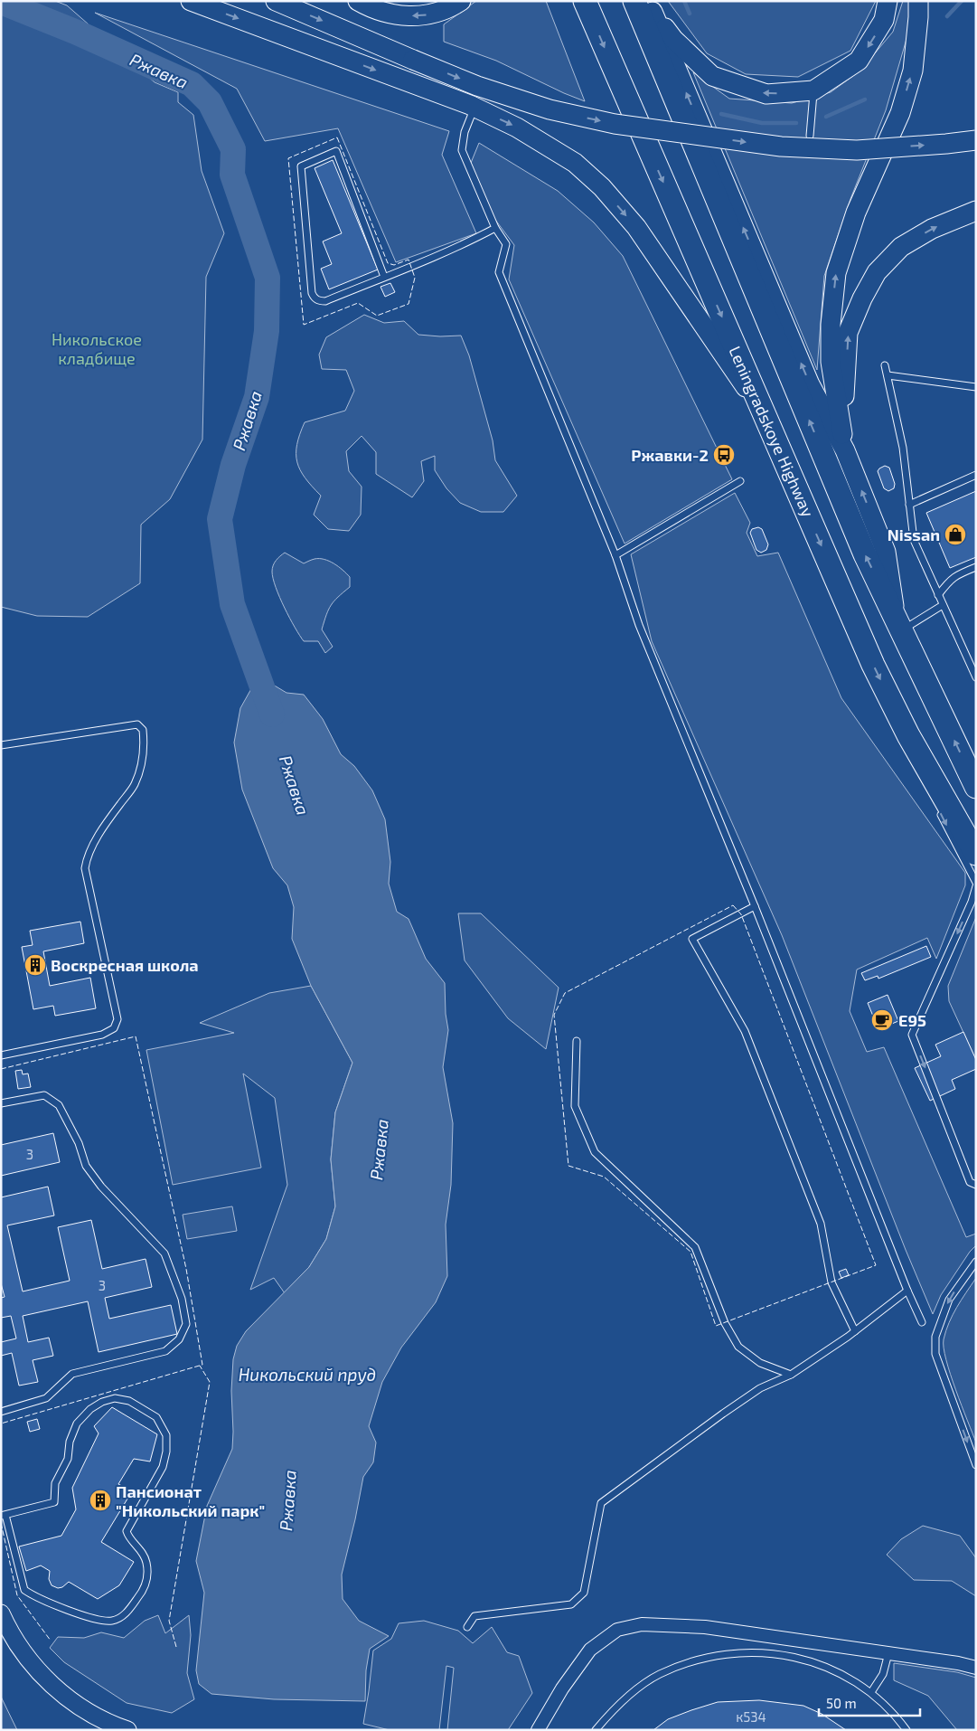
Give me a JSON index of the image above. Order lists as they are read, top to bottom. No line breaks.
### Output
{"streets":{"highway":["Leningradskoye Highway"]},"water":["Ржавка","Никольский пруд"],"parks":["Никольское кладбище"],"places":{"bus stop":["Ржавки-2"],"shop":["Nissan"],"building":["Воскресная школа","Пансионат \"Никольский парк\""],"cafe":["E95"]},"house_numbers":["3","3","к534"],"scale_bar":"50 m"}
